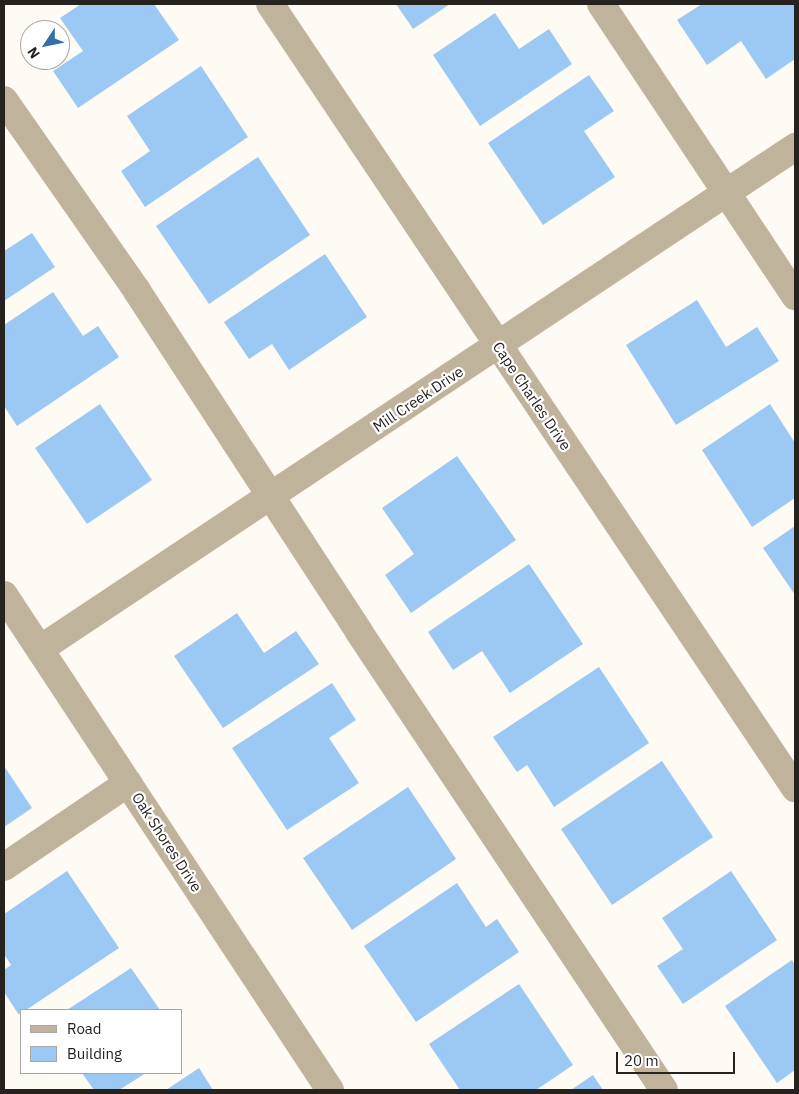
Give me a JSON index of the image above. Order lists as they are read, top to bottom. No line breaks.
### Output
{"streets":{"street":["Cape Charles Drive","Mill Creek Drive","Oak Shores Drive"]},"crossings":[["Cape Charles Drive","Mill Creek Drive"],["Mill Creek Drive","Oak Shores Drive"]],"legend":["Road","Building"],"scale_bar":"20 m","north":"bottom left"}
